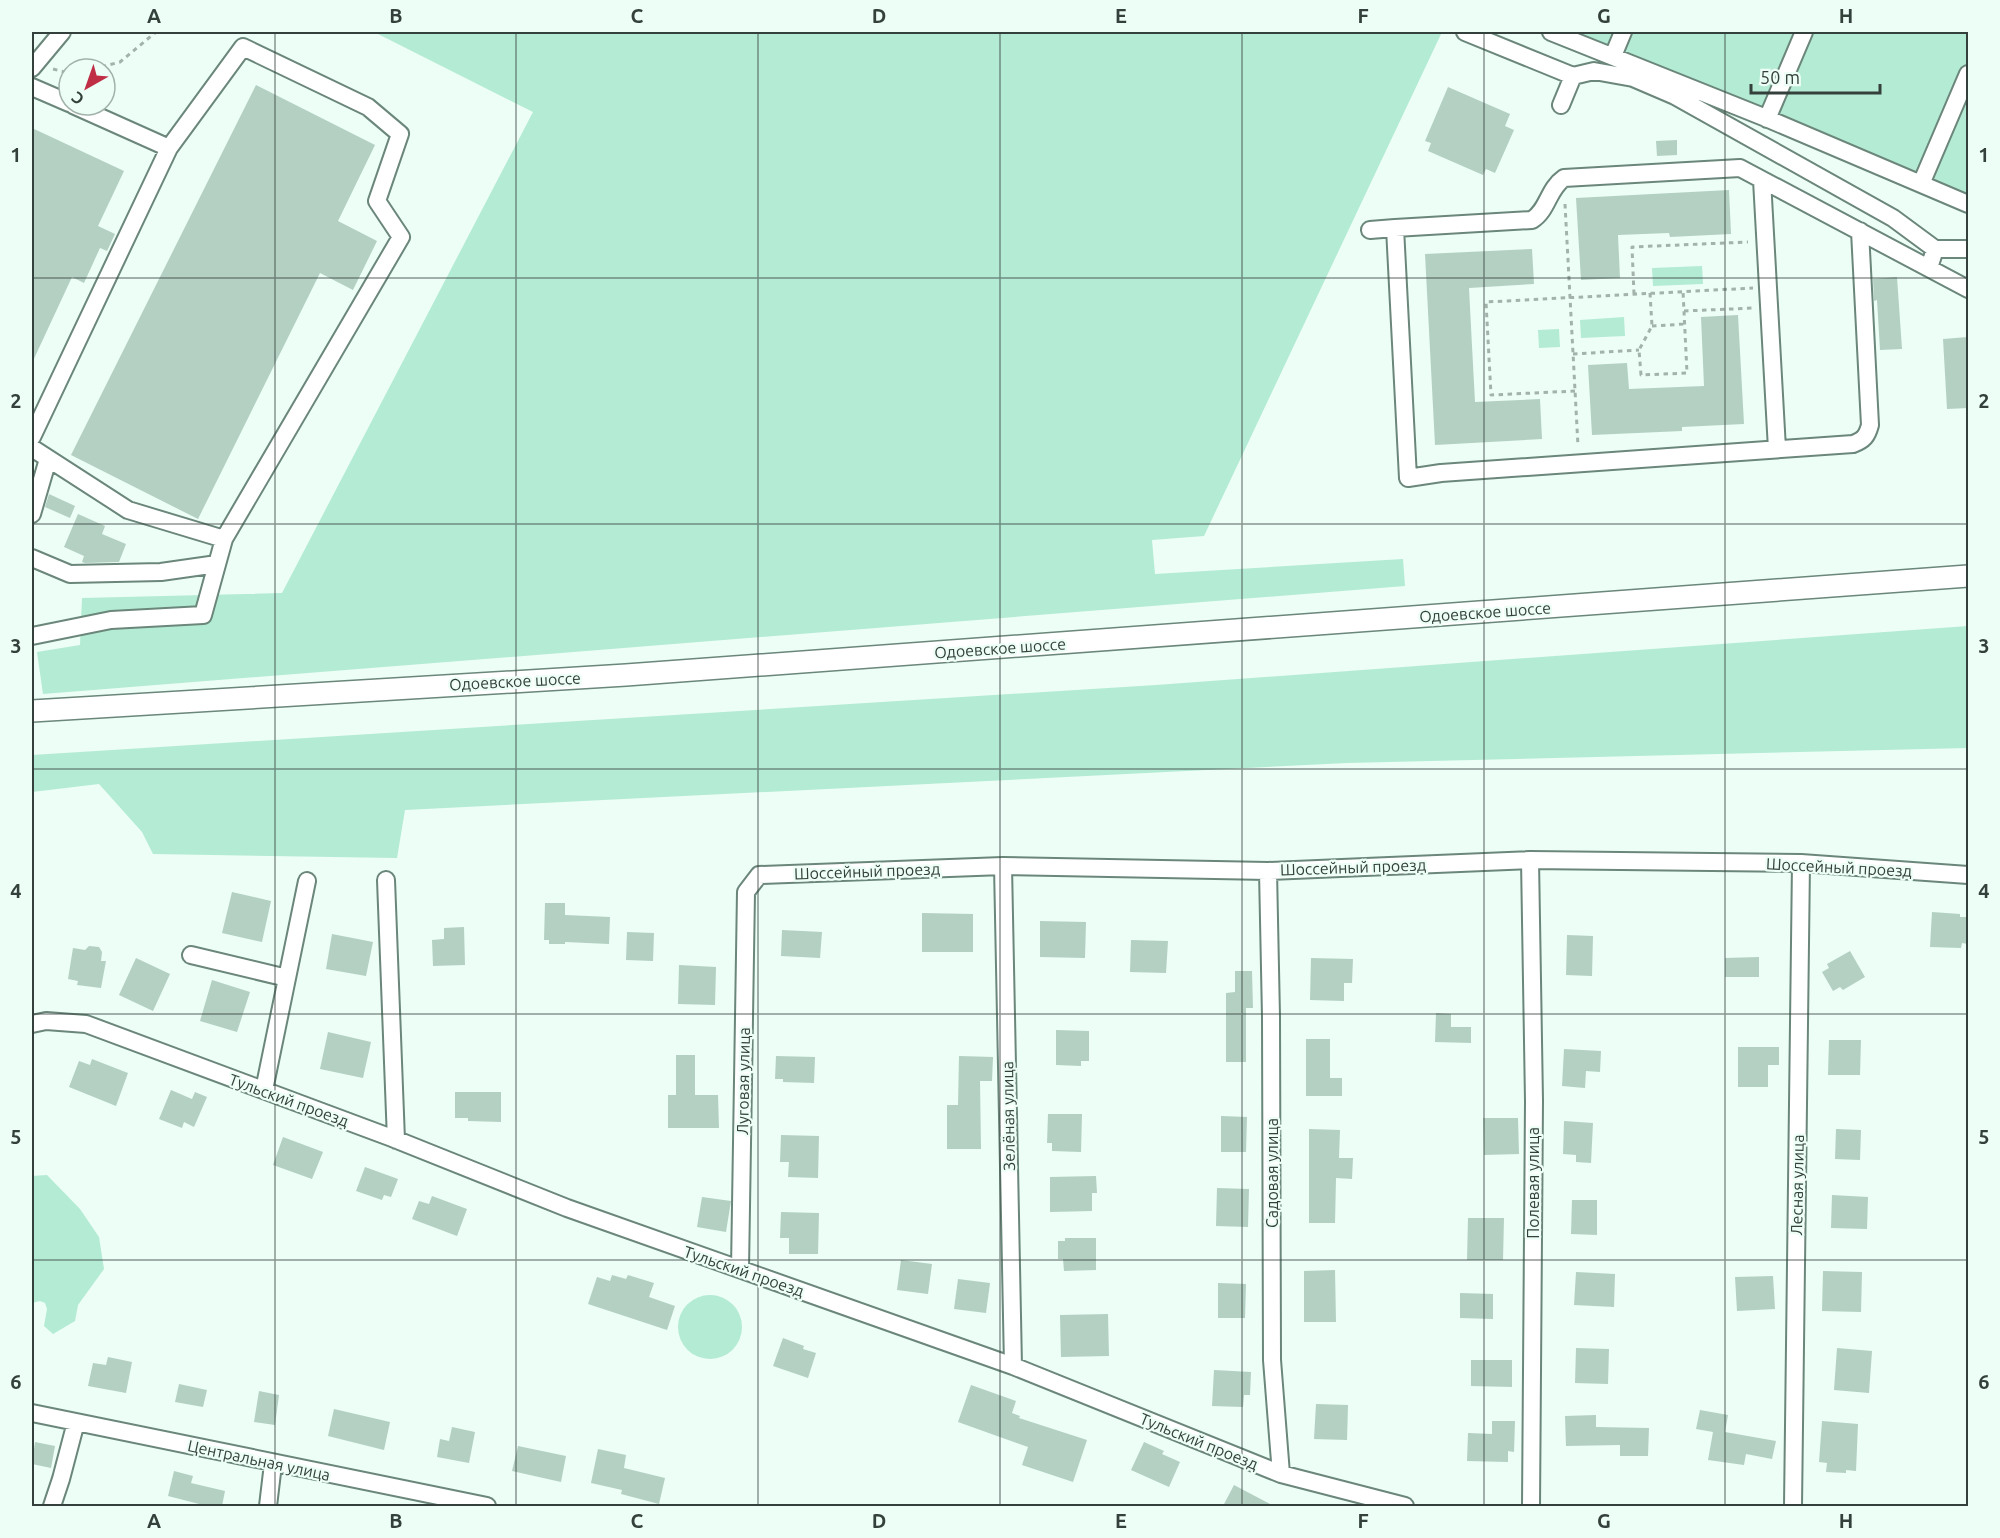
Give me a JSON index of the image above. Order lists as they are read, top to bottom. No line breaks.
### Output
{"streets":{"main road":["Одоевское шоссе"],"street":["Шоссейный проезд","Луговая улица","Тульский проезд","Зелёная улица","Садовая улица","Полевая улица","Лесная улица","Центральная улица"]},"crossings":[["Шоссейный проезд","Луговая улица"],["Шоссейный проезд","Зелёная улица"],["Шоссейный проезд","Садовая улица"],["Шоссейный проезд","Полевая улица"],["Шоссейный проезд","Лесная улица"],["Луговая улица","Тульский проезд"],["Тульский проезд","Зелёная улица"],["Тульский проезд","Садовая улица"]],"scale_bar":"50 m","north":"bottom left","grid":{"columns":["A","B","C","D","E","F","G","H"],"rows":["1","2","3","4","5","6"]}}
